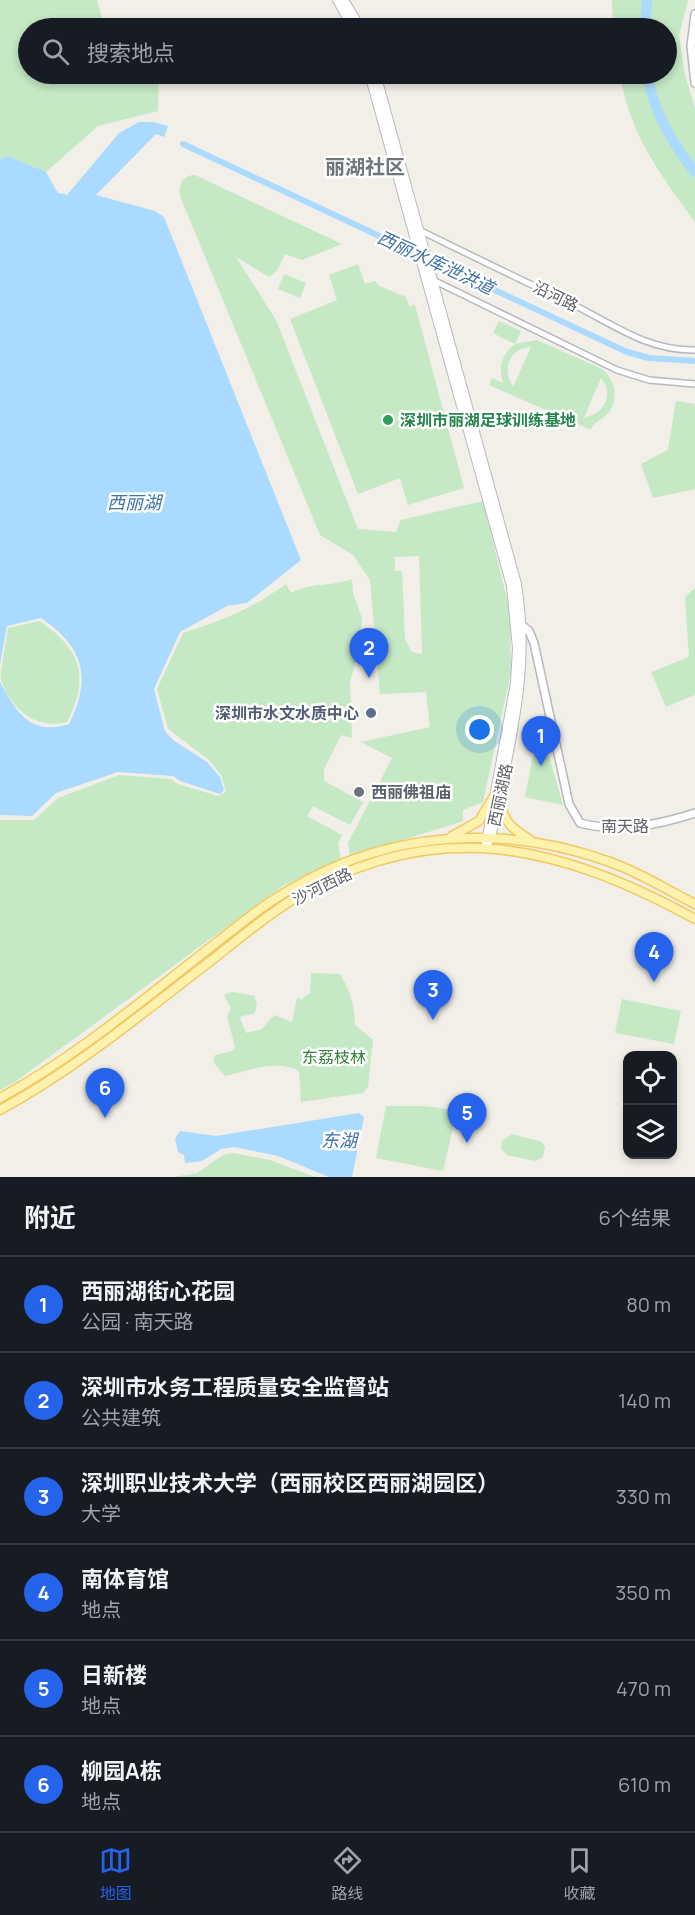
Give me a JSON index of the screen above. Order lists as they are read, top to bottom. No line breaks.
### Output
{"streets":{"main road":["西丽湖路","沙河西路"],"street":["沿河路","南天路"]},"crossings":[["西丽湖路","南天路"],["西丽湖路","沙河西路"]],"districts":["丽湖社区"],"water":["西丽水库泄洪道","西丽湖","东湖"],"parks":["东荔枝林"],"places":["深圳市丽湖足球训练基地","深圳市水文水质中心","西丽佛祖庙"],"page":{"search":"搜索地点","pins":["2","1","4","3","6","5"],"heading":["附近","6个结果"],"list":[{"mark":"1","name":"西丽湖街心花园","note":"公园 · 南天路","value":"80 m"},{"mark":"2","name":"深圳市水务工程质量安全监督站","note":"公共建筑","value":"140 m"},{"mark":"3","name":"深圳职业技术大学（西丽校区西丽湖园区）","note":"大学","value":"330 m"},{"mark":"4","name":"南体育馆","note":"地点","value":"350 m"},{"mark":"5","name":"日新楼","note":"地点","value":"470 m"},{"mark":"6","name":"柳园A栋","note":"地点","value":"610 m"}],"nav":["地图","路线","收藏"]}}
